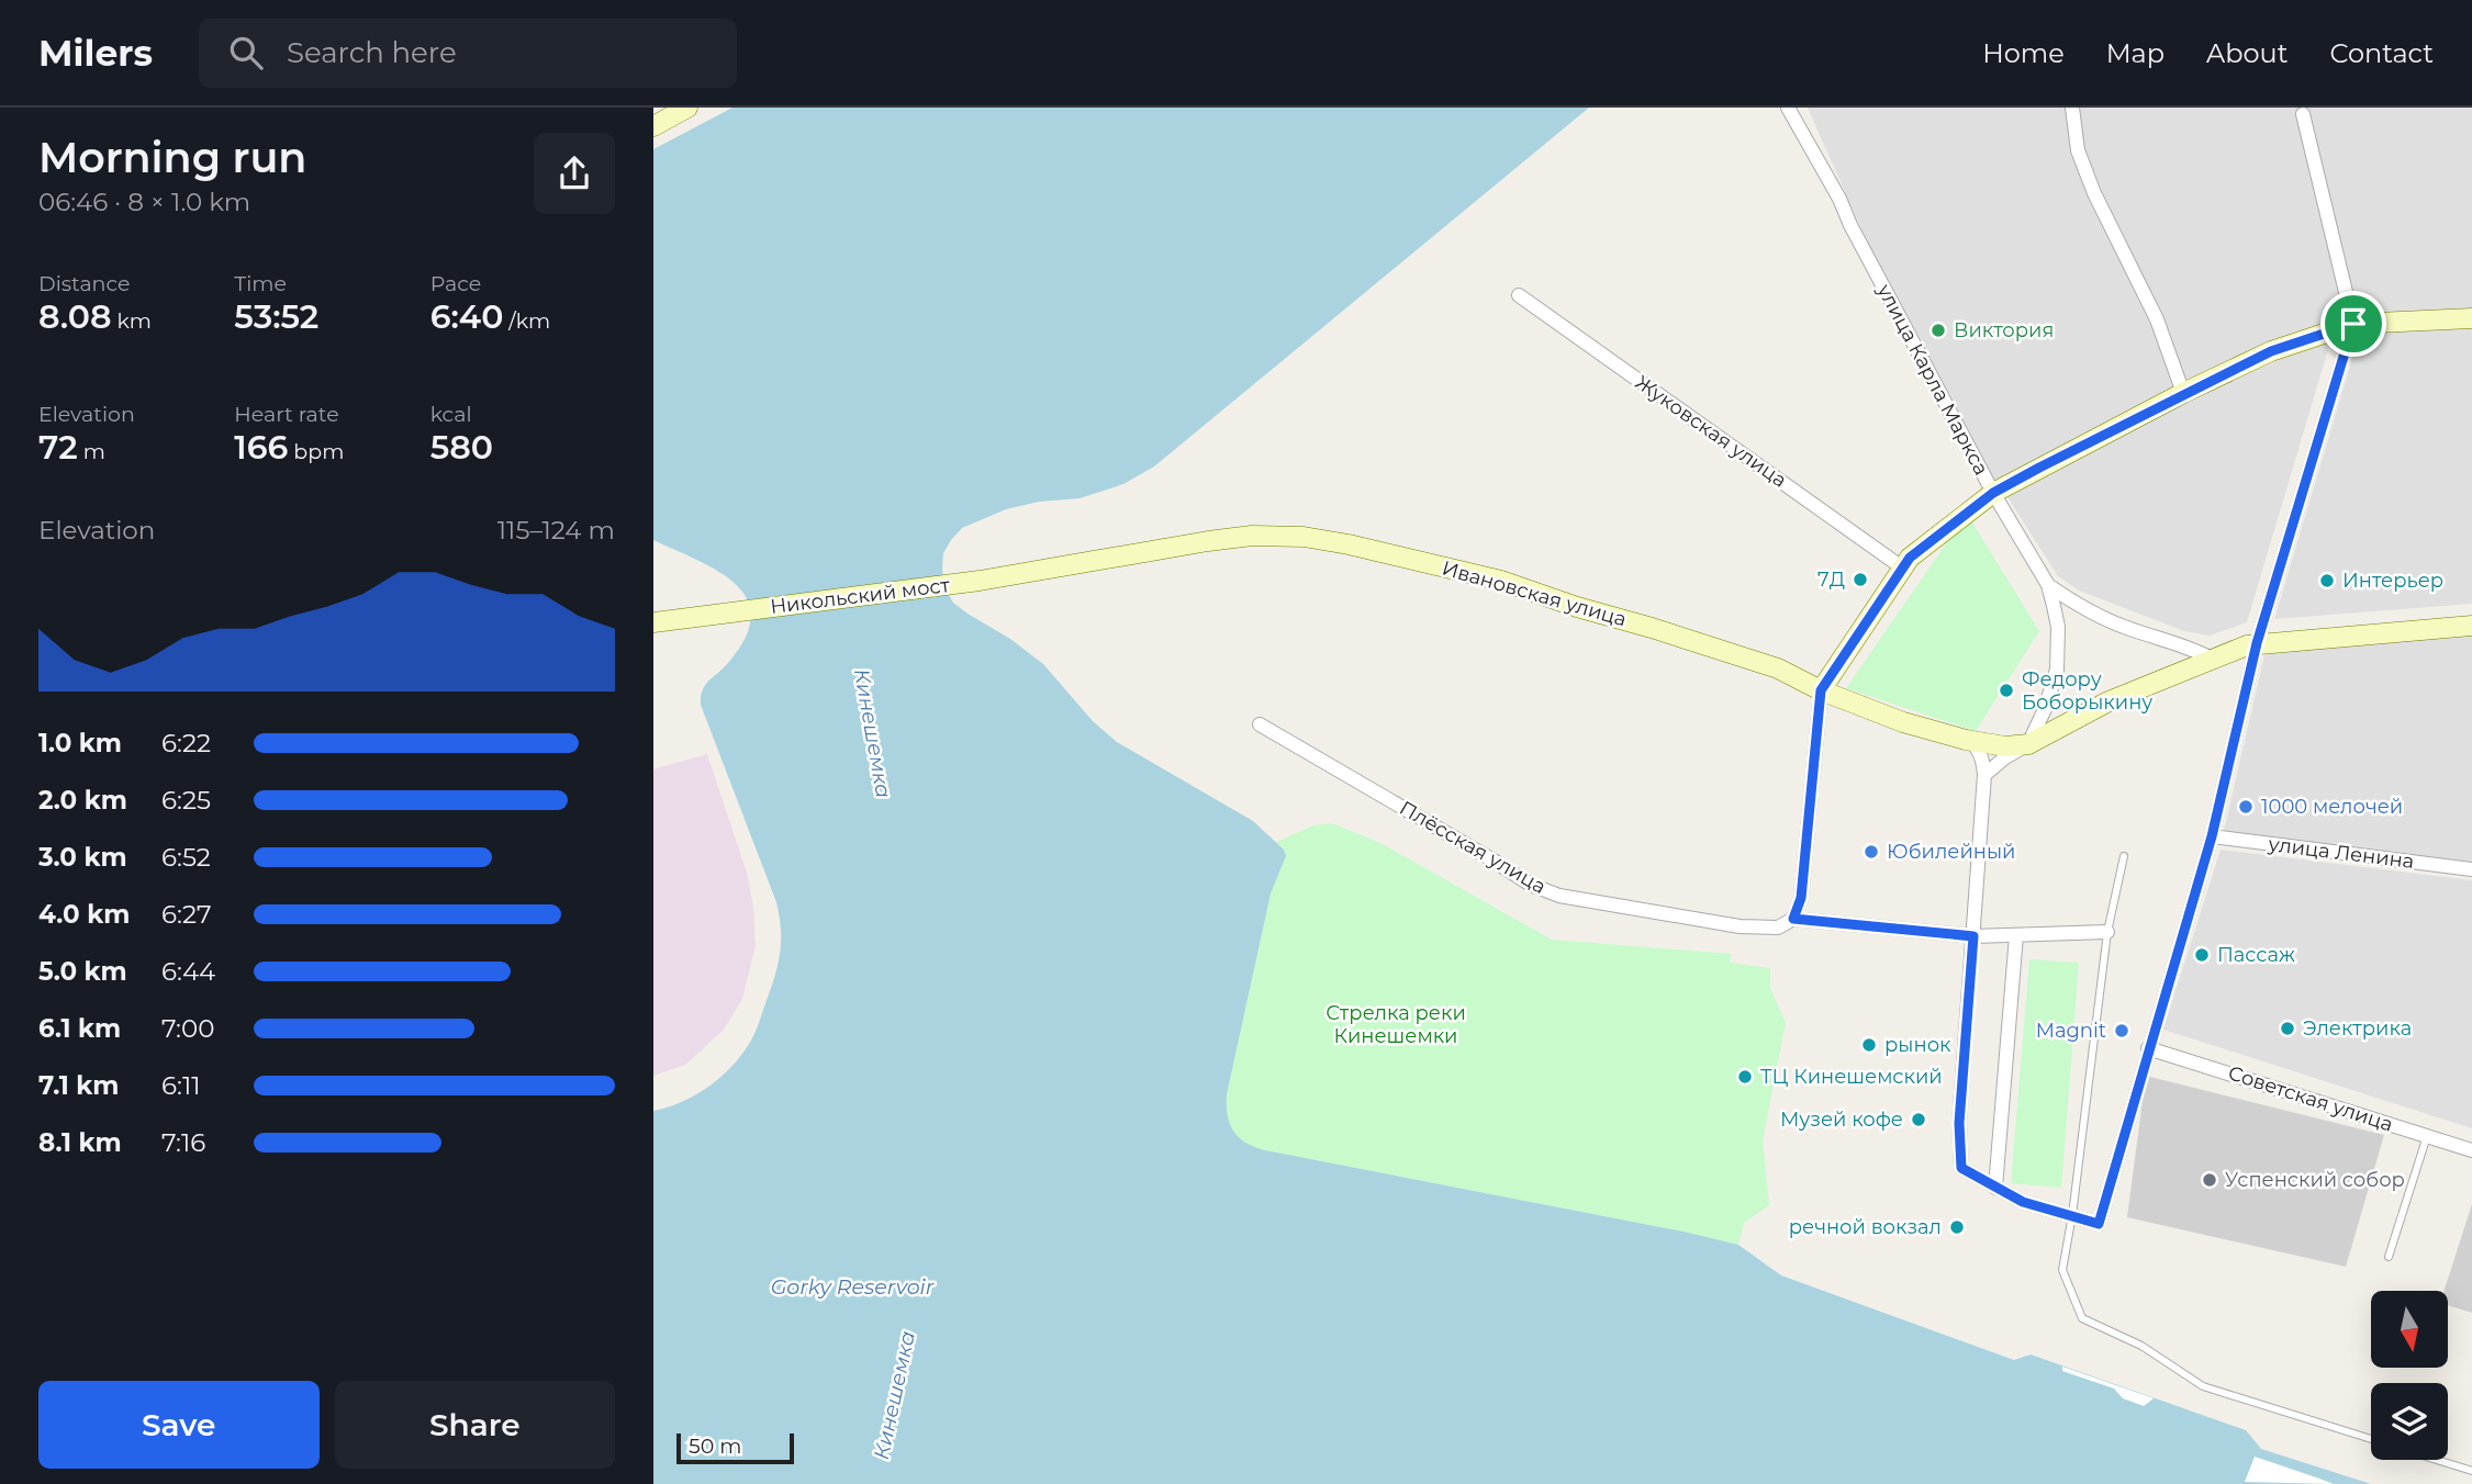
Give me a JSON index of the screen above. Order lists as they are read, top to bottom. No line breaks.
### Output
{"streets":{"main road":["Ивановская улица","Никольский мост"],"street":["улица Карла Маркса","Жуковская улица","Плёсская улица","улица Ленина","Советская улица"]},"crossings":[["улица Карла Маркса","Ивановская улица"],["Ивановская улица","Никольский мост"]],"water":["Кинешемка","Gorky Reservoir"],"parks":["Стрелка реки Кинешемки"],"places":["Виктория","7Д","Интерьер","Федору Боборыкину","1000 мелочей","Юбилейный","Пассаж","Электрика","Magnit","рынок","ТЦ Кинешемский","Музей кофе","Успенский собор","речной вокзал"],"scale_bar":"50 m","north":"bottom","page":{"header":"Milers","search":"Search here","nav":["Home","Map","About","Contact"],"heading":["Morning run","06:46 · 8 × 1.0 km"],"stats":[["Distance","8.08 km"],["Time","53:52"],["Pace","6:40 /km"],["Elevation","72 m"],["Heart rate","166 bpm"],["kcal","580"]],"chart":["Elevation","115–124 m"],"list":[{"name":"1.0 km","note":"6:22"},{"name":"2.0 km","note":"6:25"},{"name":"3.0 km","note":"6:52"},{"name":"4.0 km","note":"6:27"},{"name":"5.0 km","note":"6:44"},{"name":"6.1 km","note":"7:00"},{"name":"7.1 km","note":"6:11"},{"name":"8.1 km","note":"7:16"}],"buttons":["Save","Share"],"scale":"50 m"}}
